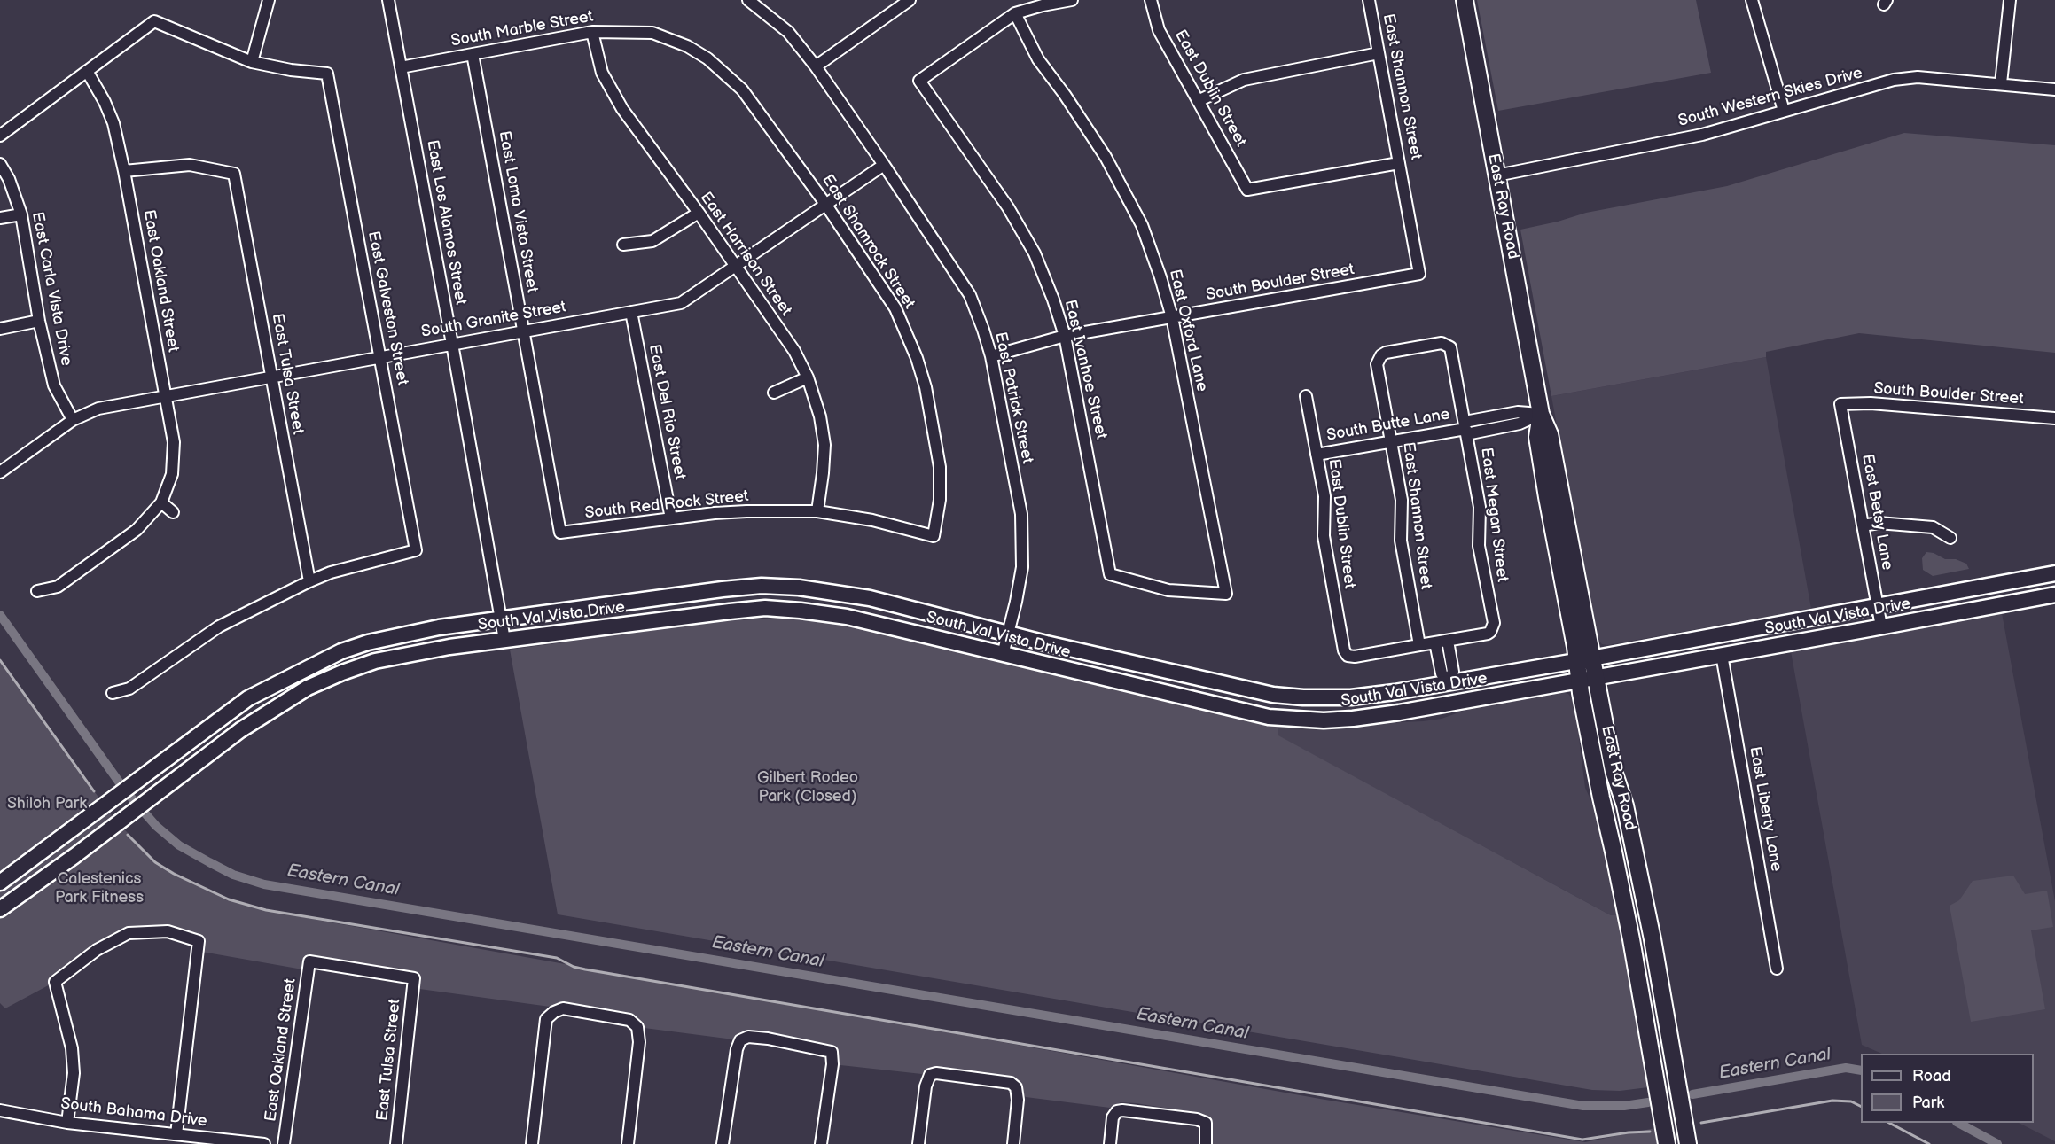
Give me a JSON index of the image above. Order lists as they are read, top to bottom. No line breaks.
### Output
{"streets":{"main road":["East Ray Road","South Val Vista Drive"],"street":["South Marble Street","East Shannon Street","East Dublin Street","South Western Skies Drive","East Loma Vista Street","East Los Alamos Street","East Shamrock Street","East Harrison Street","East Oakland Street","South Boulder Street","East Carla Vista Drive","East Galveston Street","South Granite Street","East Oxford Lane","East Ivanhoe Street","East Tulsa Street","East Patrick Street","East Del Rio Street","South Butte Lane","South Red Rock Street","East Betsy Lane","East Megan Street","East Liberty Lane","South Bahama Drive"]},"crossings":[["South Marble Street","East Loma Vista Street"],["South Marble Street","East Los Alamos Street"],["South Marble Street","East Shamrock Street"],["South Marble Street","East Harrison Street"],["East Shannon Street","East Dublin Street"],["East Shannon Street","South Boulder Street"],["East Shannon Street","South Butte Lane"],["East Shannon Street","East Megan Street"],["East Dublin Street","South Butte Lane"],["South Western Skies Drive","East Ray Road"],["East Ray Road","South Butte Lane"],["East Ray Road","South Val Vista Drive"],["East Loma Vista Street","South Granite Street"],["East Loma Vista Street","South Red Rock Street"],["East Los Alamos Street","South Granite Street"],["East Los Alamos Street","South Val Vista Drive"],["East Shamrock Street","South Granite Street"],["East Shamrock Street","South Red Rock Street"],["East Harrison Street","South Granite Street"],["East Harrison Street","South Red Rock Street"],["East Oakland Street","South Granite Street"],["East Oakland Street","East Tulsa Street"],["South Boulder Street","East Oxford Lane"],["South Boulder Street","East Ivanhoe Street"],["South Boulder Street","East Patrick Street"],["South Boulder Street","East Betsy Lane"],["East Carla Vista Drive","South Granite Street"],["East Galveston Street","South Granite Street"],["East Galveston Street","East Tulsa Street"],["South Granite Street","East Tulsa Street"],["South Granite Street","East Patrick Street"],["South Granite Street","East Del Rio Street"],["East Oxford Lane","East Ivanhoe Street"],["East Patrick Street","South Val Vista Drive"],["East Del Rio Street","South Red Rock Street"],["South Butte Lane","East Megan Street"],["East Betsy Lane","South Val Vista Drive"],["South Val Vista Drive","East Liberty Lane"]],"water":["Eastern Canal"],"parks":["Gilbert Rodeo Park (Closed)","Shiloh Park","Calestenics Park Fitness"],"legend":["Road","Park"]}
